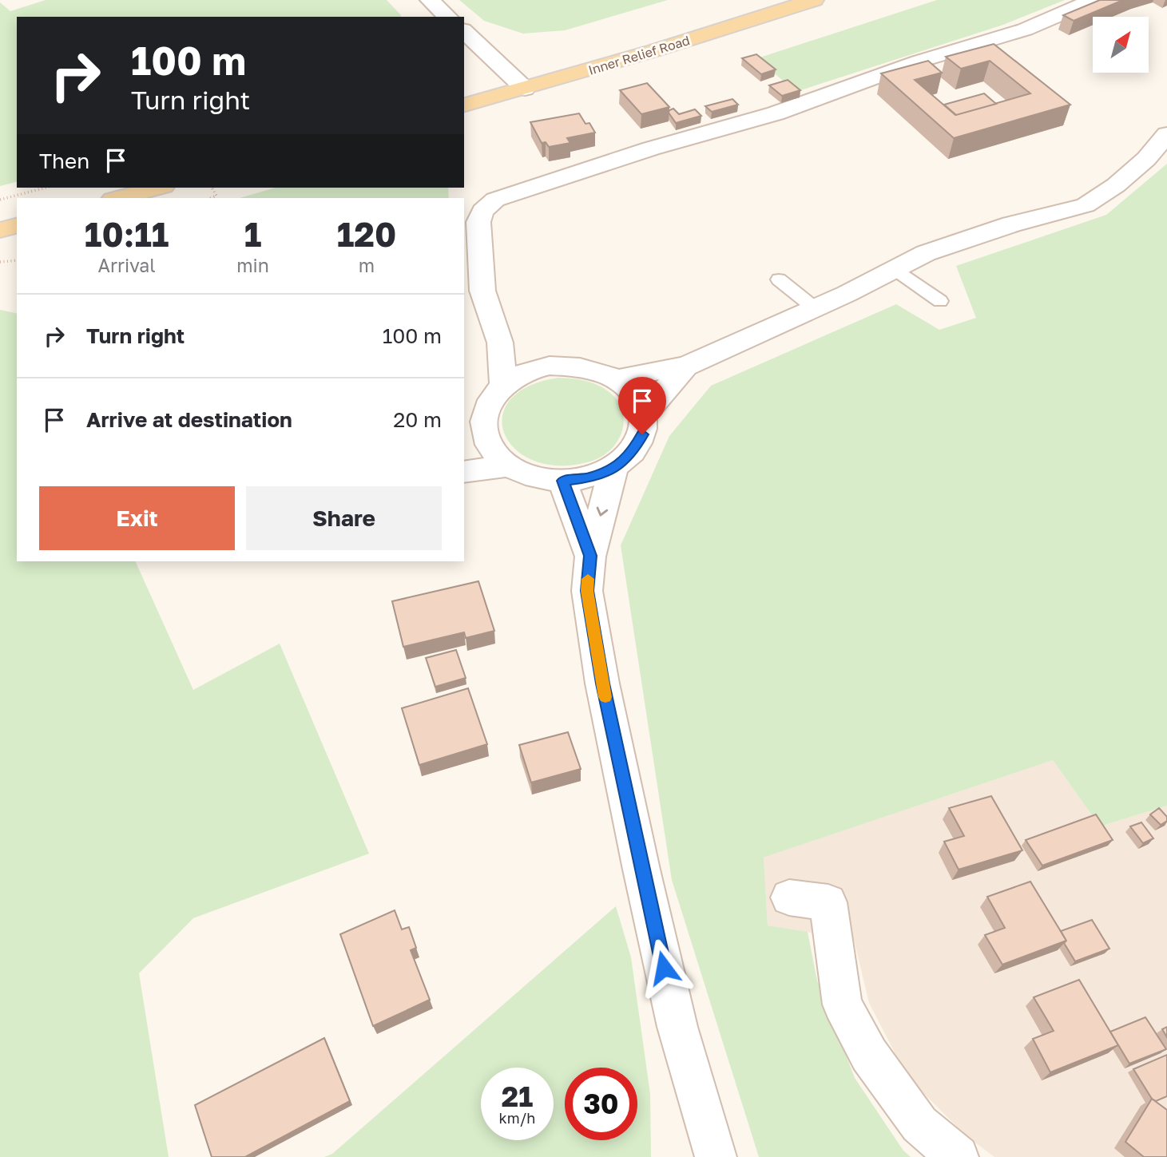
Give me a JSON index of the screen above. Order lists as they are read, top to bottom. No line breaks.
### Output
{"streets":{"main road":["Inner Relief Road"]},"north":"top right","page":{"turn":["100 m","Turn right"],"then":"Then","eta":["10:11","Arrival","1","min","120","m"],"list":[{"name":"Turn right","value":"100 m"},{"name":"Arrive at destination","value":"20 m"}],"buttons":["Exit","Share"],"speed":"21 km/h","limit":"30"}}
